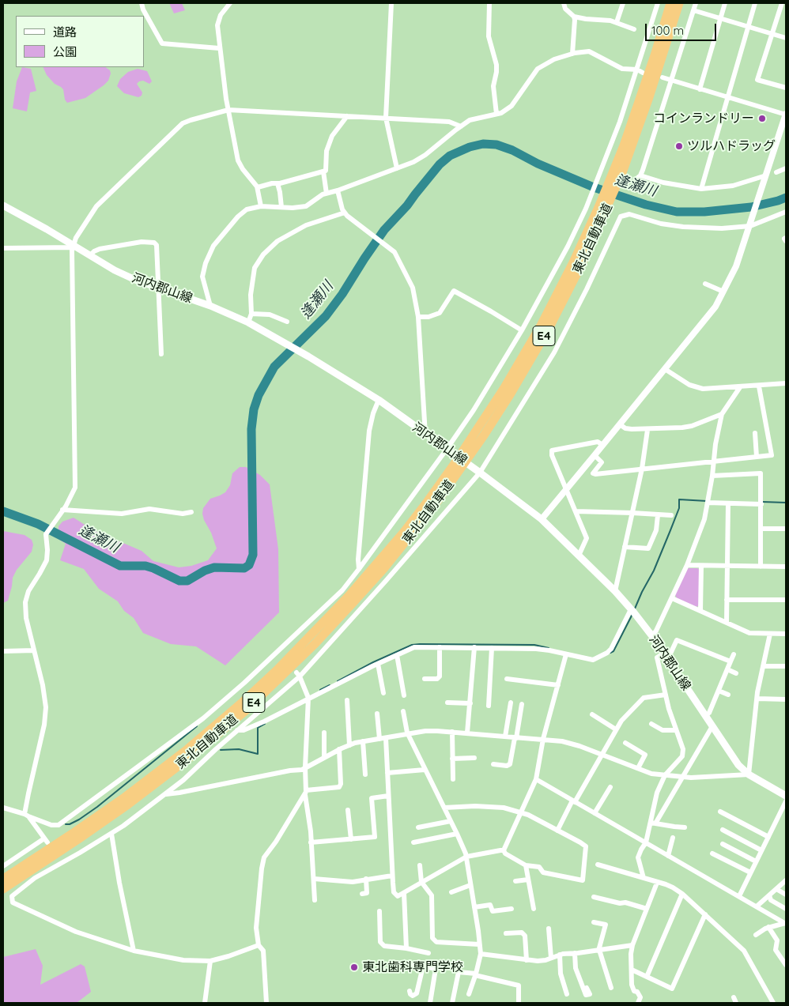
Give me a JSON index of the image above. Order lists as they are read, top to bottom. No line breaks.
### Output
{"streets":{"highway":["東北自動車道","E4"],"main road":["河内郡山線"]},"water":["逢瀬川"],"places":["コインランドリー","ツルハドラッグ","東北歯科専門学校"],"legend":["道路","公園"],"scale_bar":"100 m"}
